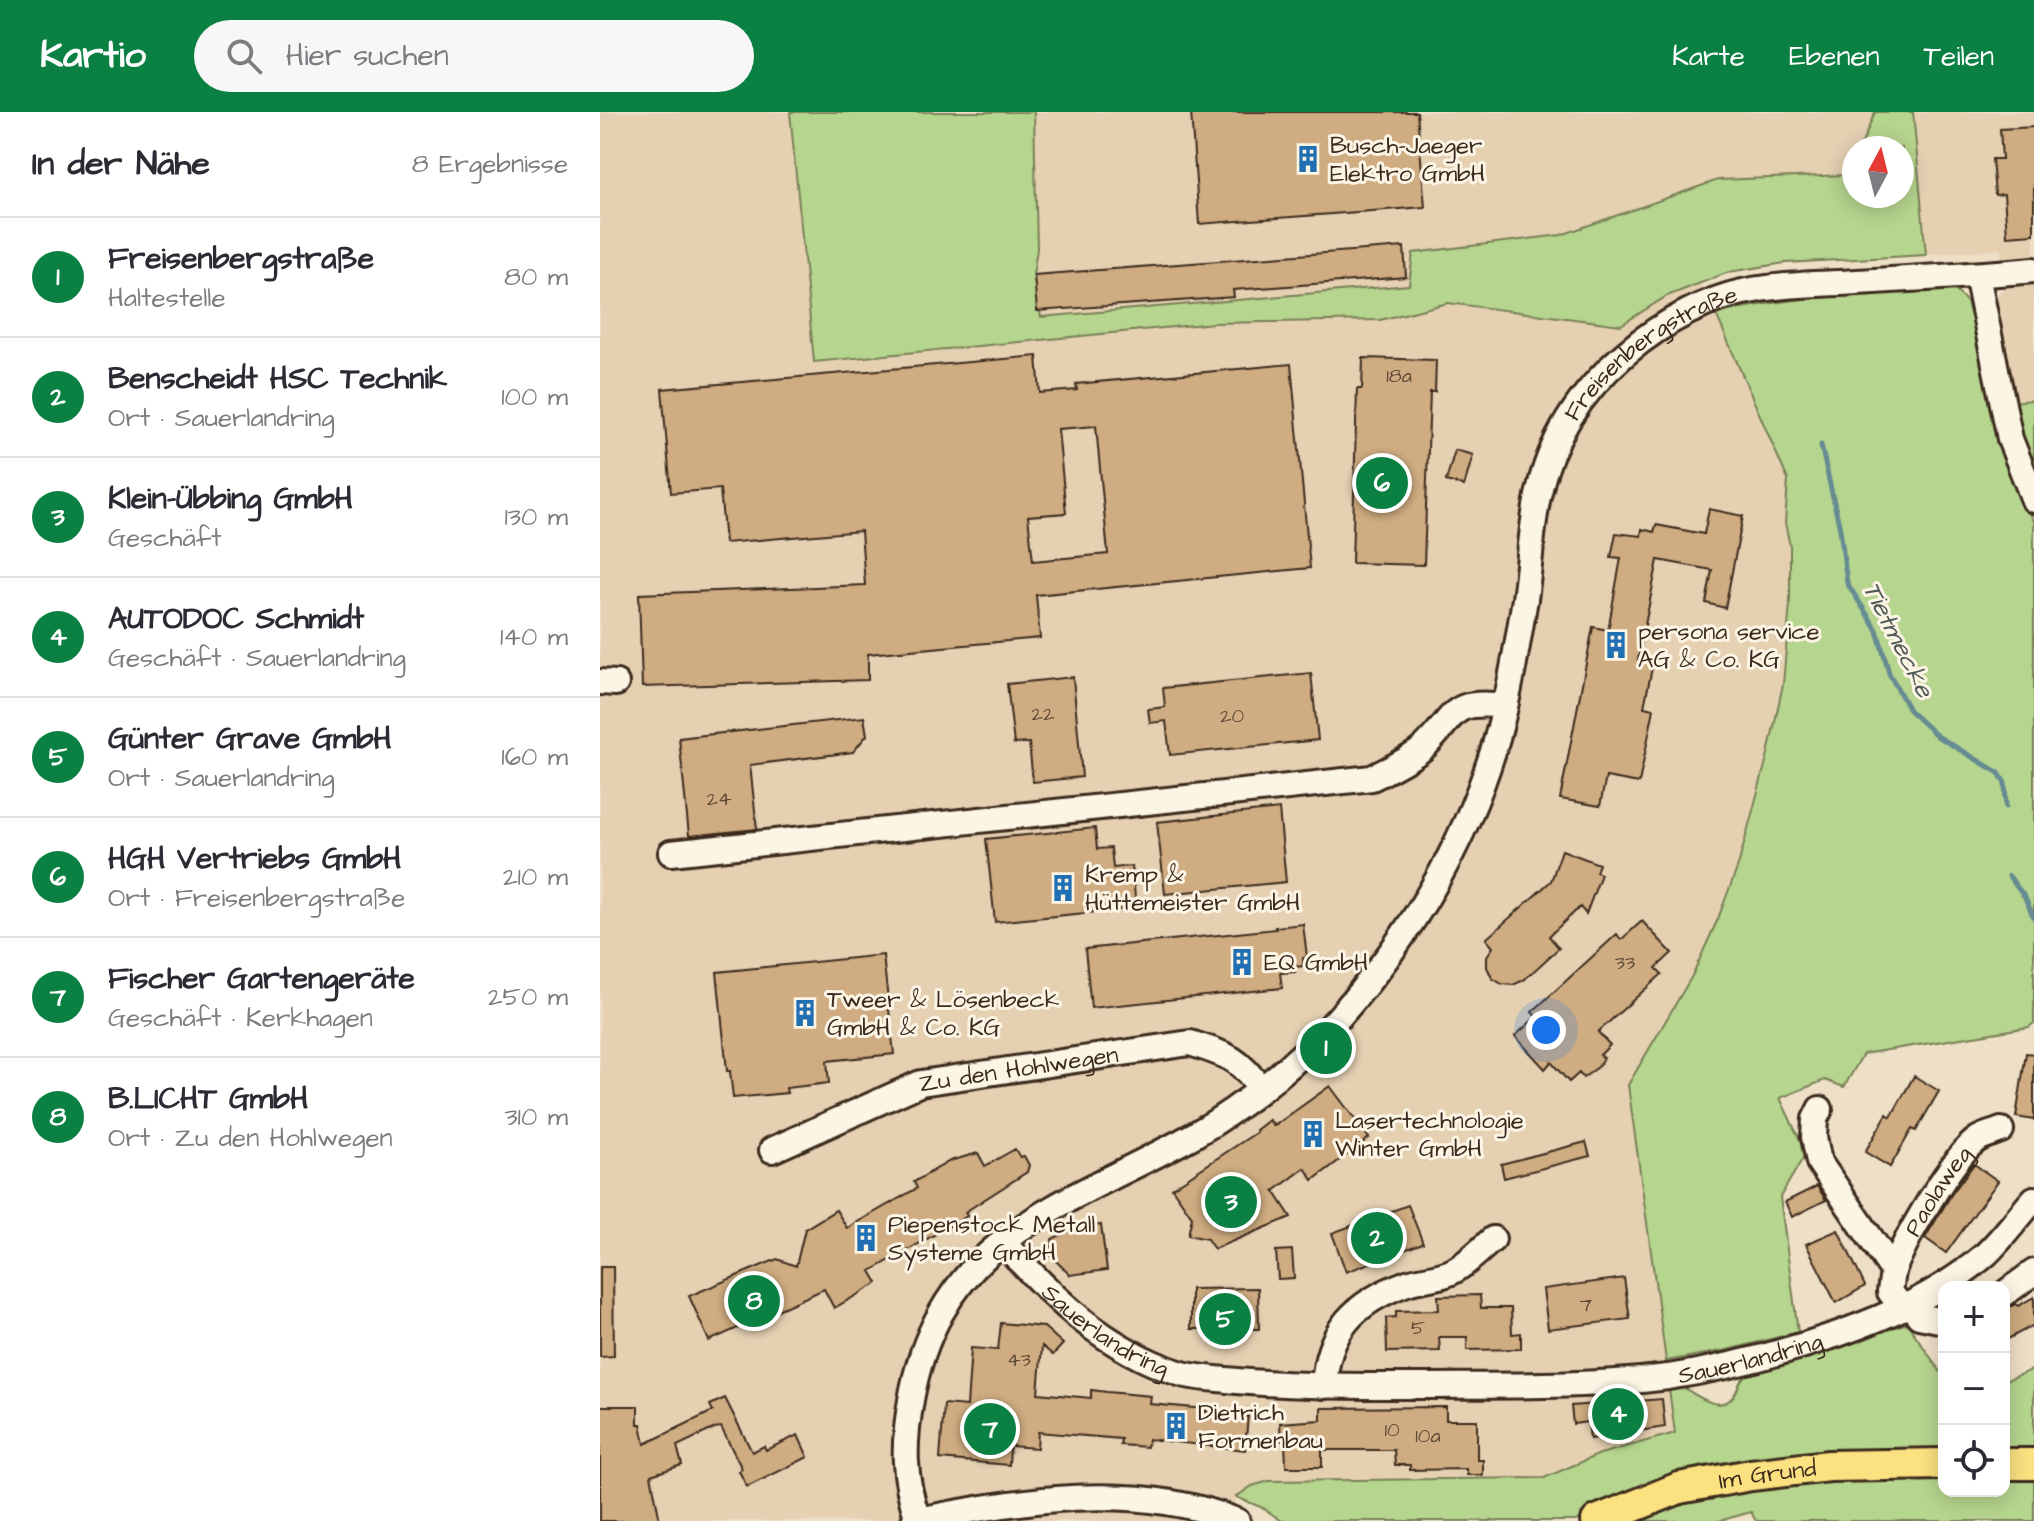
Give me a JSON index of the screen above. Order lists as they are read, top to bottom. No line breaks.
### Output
{"streets":{"main road":["Im Grund"],"street":["Freisenbergstraße","Zu den Hohlwegen","Paolaweg","Sauerlandring"]},"crossings":[["Freisenbergstraße","Zu den Hohlwegen"],["Freisenbergstraße","Sauerlandring"]],"water":["Tietmecke"],"places":{"building":["Busch-Jaeger Elektro GmbH","persona service AG & Co. KG","Kremp & Hüttemeister GmbH","EQ GmbH","Tweer & Lösenbeck GmbH & Co. KG","Lasertechnologie Winter GmbH","Piepenstock Metall Systeme GmbH","Dietrich Formenbau"]},"house_numbers":["18a","22","20","24","33","7","5","43","10","10a"],"north":"top","page":{"header":"Kartio","search":"Hier suchen","nav":["Karte","Ebenen","Teilen"],"heading":["In der Nähe","8 Ergebnisse"],"list":[{"mark":"1","name":"Freisenbergstraße","note":"Haltestelle","value":"80 m"},{"mark":"2","name":"Benscheidt HSC Technik","note":"Ort · Sauerlandring","value":"100 m"},{"mark":"3","name":"Klein-Übbing GmbH","note":"Geschäft","value":"130 m"},{"mark":"4","name":"AUTODOC Schmidt","note":"Geschäft · Sauerlandring","value":"140 m"},{"mark":"5","name":"Günter Grave GmbH","note":"Ort · Sauerlandring","value":"160 m"},{"mark":"6","name":"HGH Vertriebs GmbH","note":"Ort · Freisenbergstraße","value":"210 m"},{"mark":"7","name":"Fischer Gartengeräte","note":"Geschäft · Kerkhagen","value":"250 m"},{"mark":"8","name":"B.LICHT GmbH","note":"Ort · Zu den Hohlwegen","value":"310 m"}],"pins":["6","1","3","2","8","5","4","7"],"map_buttons":["+","−"]}}
